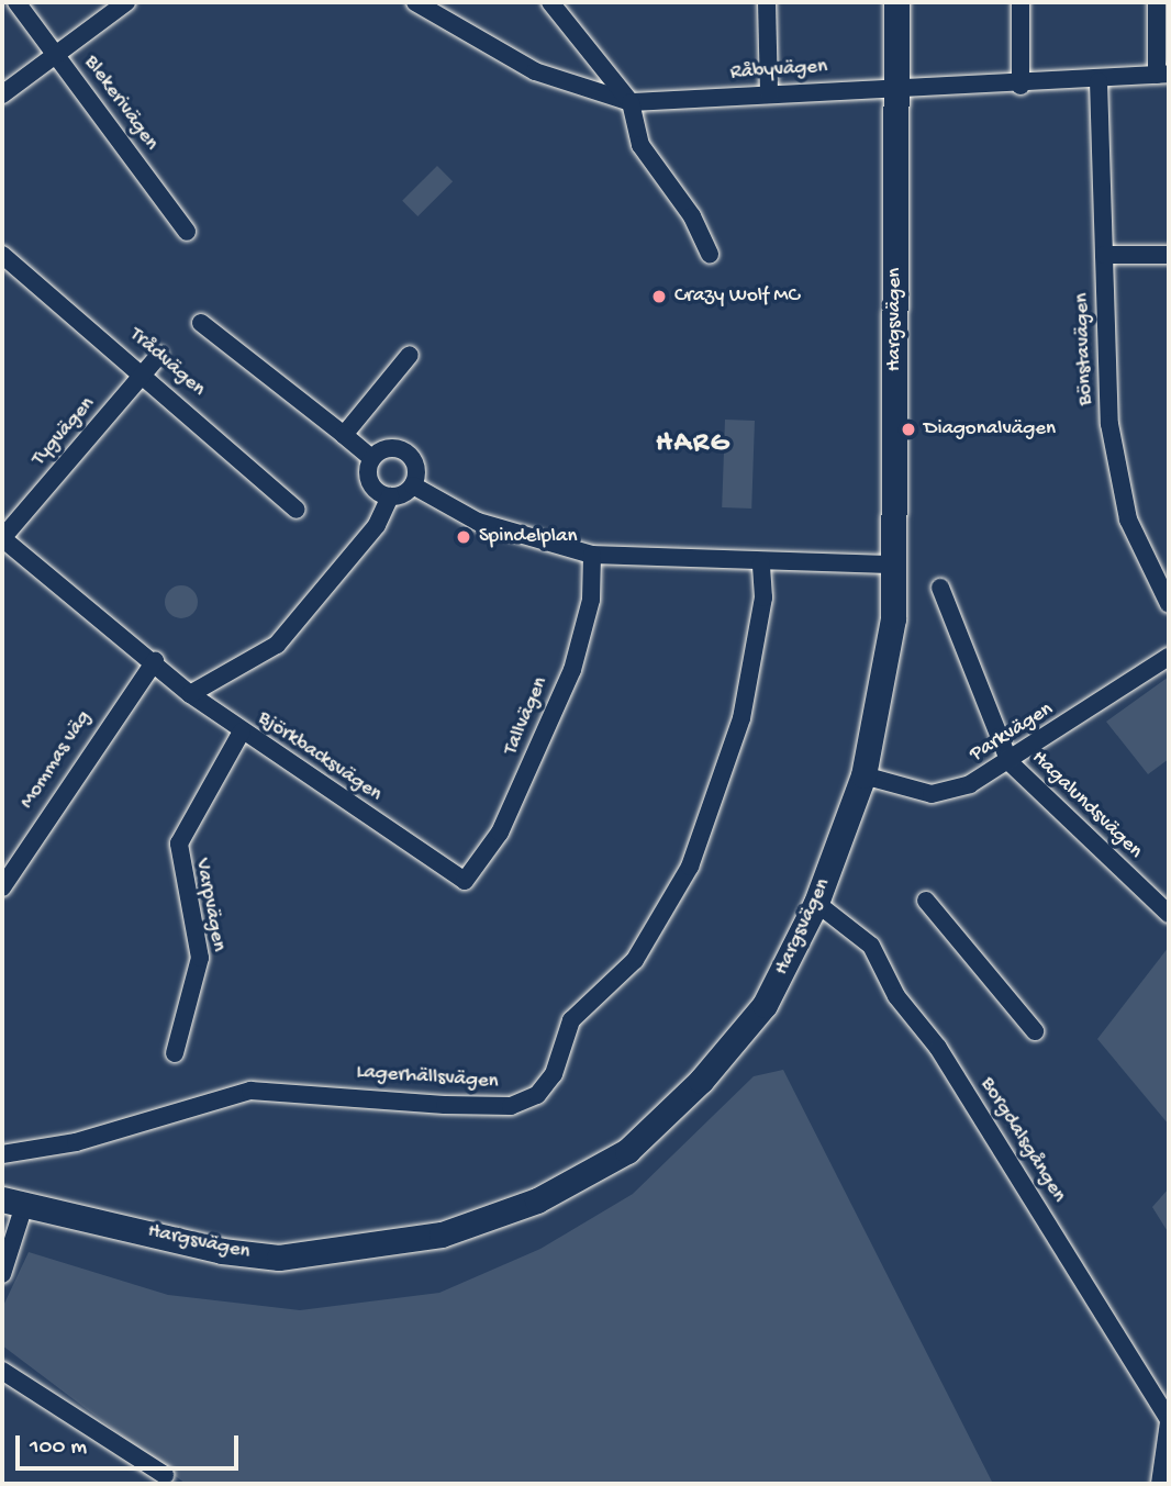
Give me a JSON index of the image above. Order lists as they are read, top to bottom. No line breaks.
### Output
{"streets":{"street":["Råbyvägen","Blekerivägen","Hargsvägen","Bönstavägen","Trådvägen","Tygvägen","Tallvägen","Parkvägen","Björkbacksvägen","Mommas väg","Hagalundsvägen","Varpvägen","Lagerhällsvägen","Borgdalsgången"]},"crossings":[["Råbyvägen","Hargsvägen"],["Råbyvägen","Bönstavägen"],["Hargsvägen","Parkvägen"],["Hargsvägen","Borgdalsgången"],["Trådvägen","Tygvägen"],["Tallvägen","Björkbacksvägen"],["Parkvägen","Hagalundsvägen"],["Björkbacksvägen","Mommas väg"],["Björkbacksvägen","Varpvägen"]],"districts":["HARG"],"places":["Crazy Wolf MC","Diagonalvägen","Spindelplan"],"scale_bar":"100 m"}
